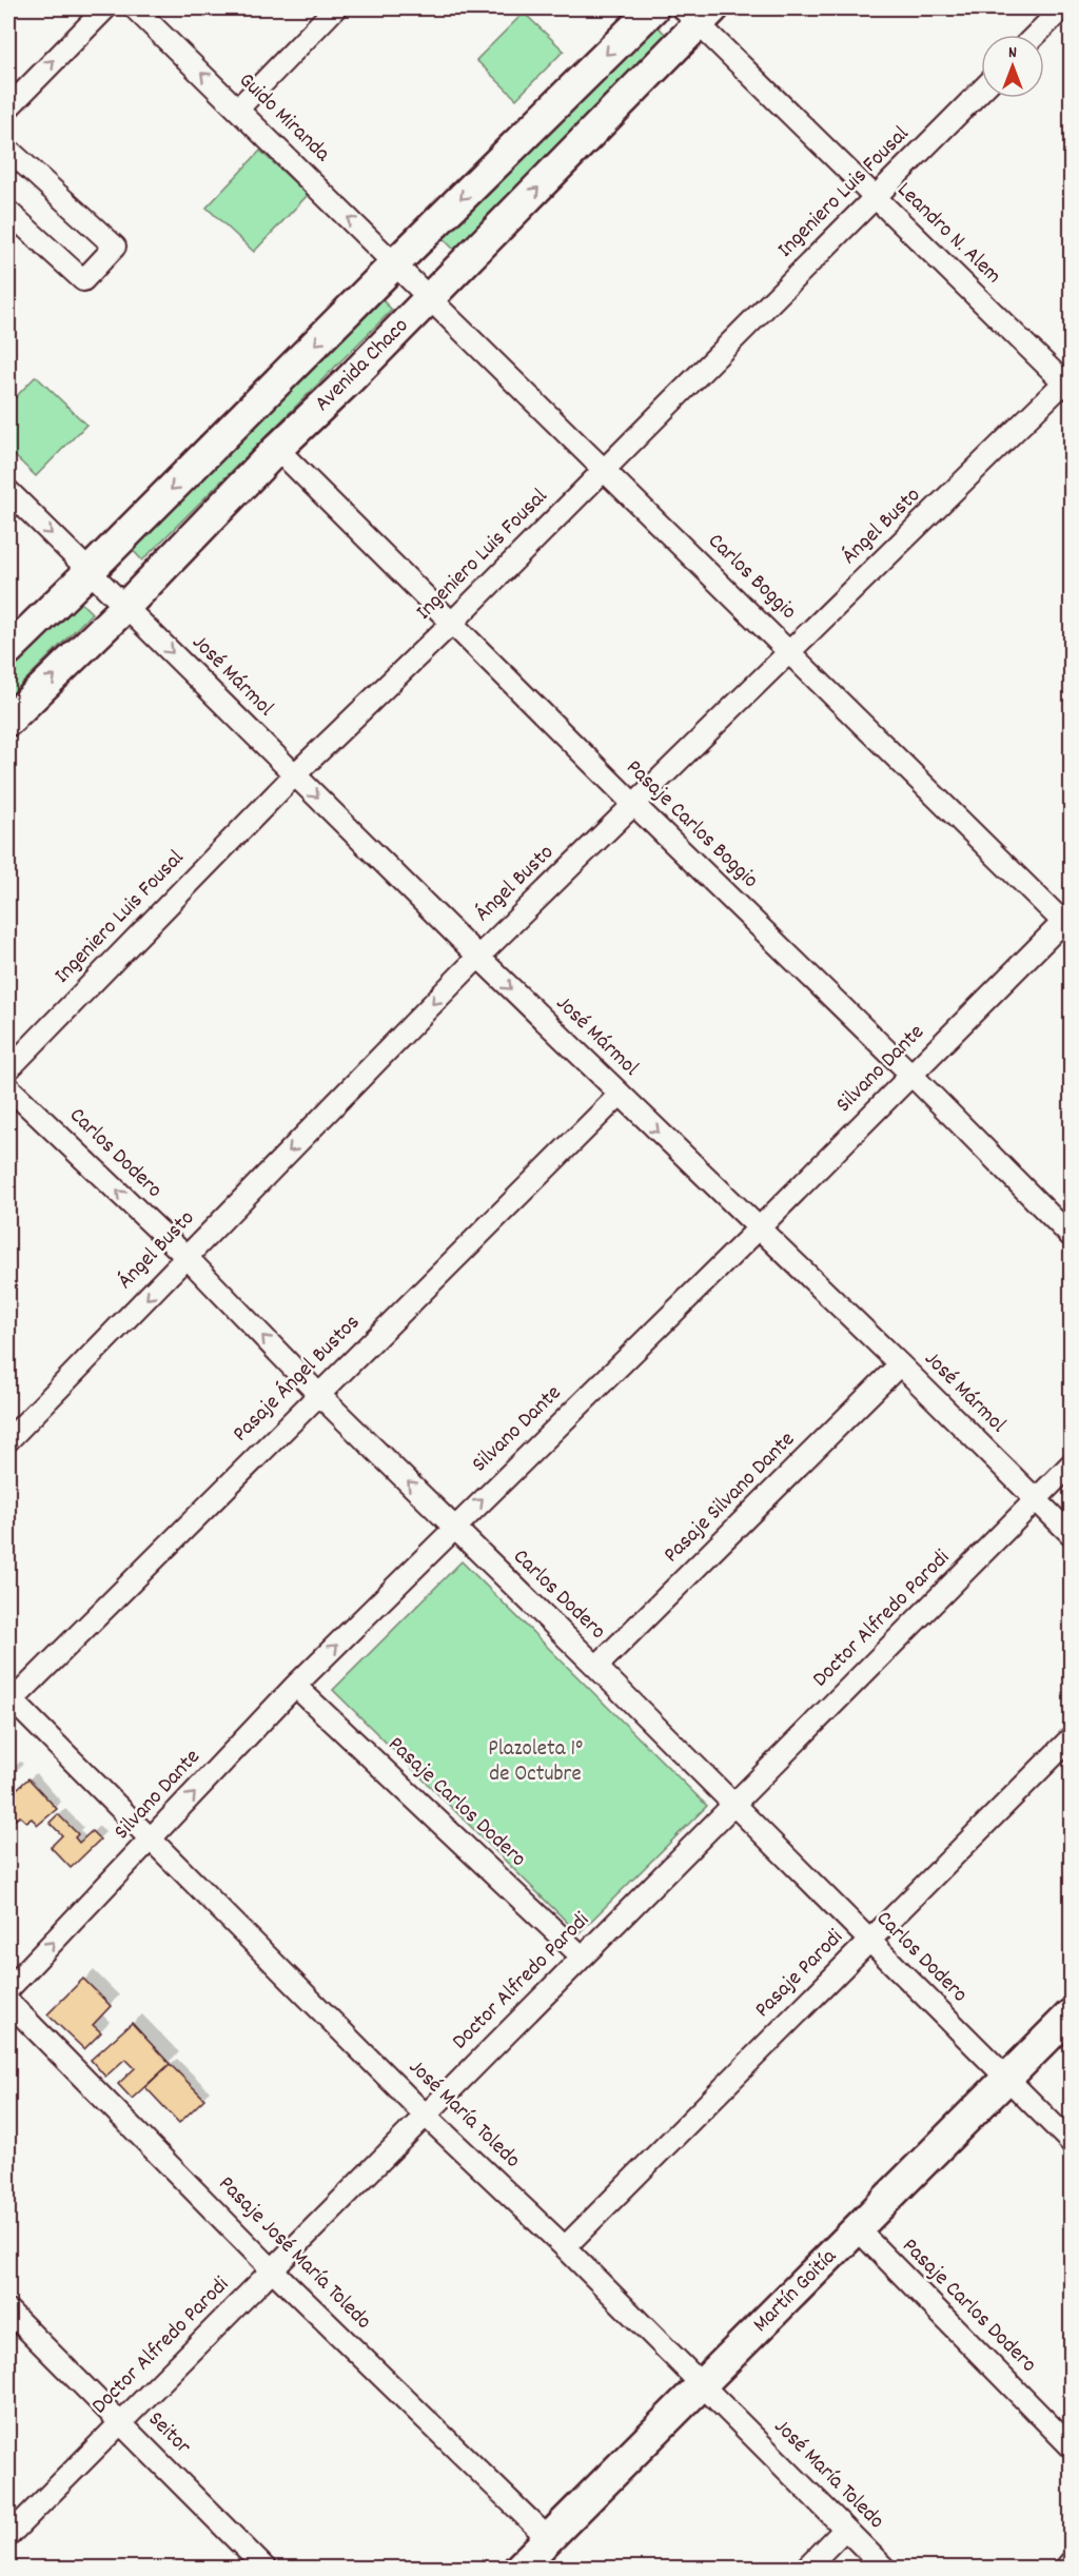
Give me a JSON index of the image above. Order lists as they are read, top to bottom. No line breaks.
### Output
{"streets":{"main road":["Avenida Chaco","Martín Goitía"],"street":["Guido Miranda","Ingeniero Luis Fousal","Leandro N. Alem","Ángel Busto","Carlos Boggio","José Mármol","Pasaje Carlos Boggio","Silvano Dante","Carlos Dodero","Pasaje Ángel Bustos","Pasaje Silvano Dante","Doctor Alfredo Parodi","Pasaje Carlos Dodero","Pasaje Parodi","José María Toledo","Pasaje José María Toledo","Seitor"]},"crossings":[["Guido Miranda","Carlos Boggio"],["Ingeniero Luis Fousal","Leandro N. Alem"],["Ingeniero Luis Fousal","Carlos Boggio"],["Ingeniero Luis Fousal","José Mármol"],["Ingeniero Luis Fousal","Pasaje Carlos Boggio"],["Leandro N. Alem","Avenida Chaco"],["Leandro N. Alem","Ángel Busto"],["Avenida Chaco","Carlos Boggio"],["Avenida Chaco","José Mármol"],["Avenida Chaco","Pasaje Carlos Boggio"],["Ángel Busto","Carlos Boggio"],["Ángel Busto","José Mármol"],["Ángel Busto","Pasaje Carlos Boggio"],["Ángel Busto","Carlos Dodero"],["Carlos Boggio","Silvano Dante"],["José Mármol","Silvano Dante"],["José Mármol","Pasaje Ángel Bustos"],["José Mármol","Pasaje Silvano Dante"],["José Mármol","Doctor Alfredo Parodi"],["Pasaje Carlos Boggio","Silvano Dante"],["Silvano Dante","Carlos Dodero"],["Silvano Dante","Pasaje Carlos Dodero"],["Silvano Dante","José María Toledo"],["Carlos Dodero","Pasaje Ángel Bustos"],["Carlos Dodero","Pasaje Silvano Dante"],["Carlos Dodero","Doctor Alfredo Parodi"],["Carlos Dodero","Pasaje Parodi"],["Carlos Dodero","Martín Goitía"],["Pasaje Ángel Bustos","José María Toledo"],["Doctor Alfredo Parodi","Pasaje Carlos Dodero"],["Doctor Alfredo Parodi","José María Toledo"],["Doctor Alfredo Parodi","Pasaje José María Toledo"],["Doctor Alfredo Parodi","Seitor"],["Pasaje Carlos Dodero","Martín Goitía"],["Pasaje Parodi","José María Toledo"],["José María Toledo","Martín Goitía"],["Pasaje José María Toledo","Martín Goitía"]],"one_way":["Guido Miranda","Ángel Busto","José Mármol","Silvano Dante","Carlos Dodero"],"parks":["Plazoleta 1° de Octubre"],"north":"top"}
